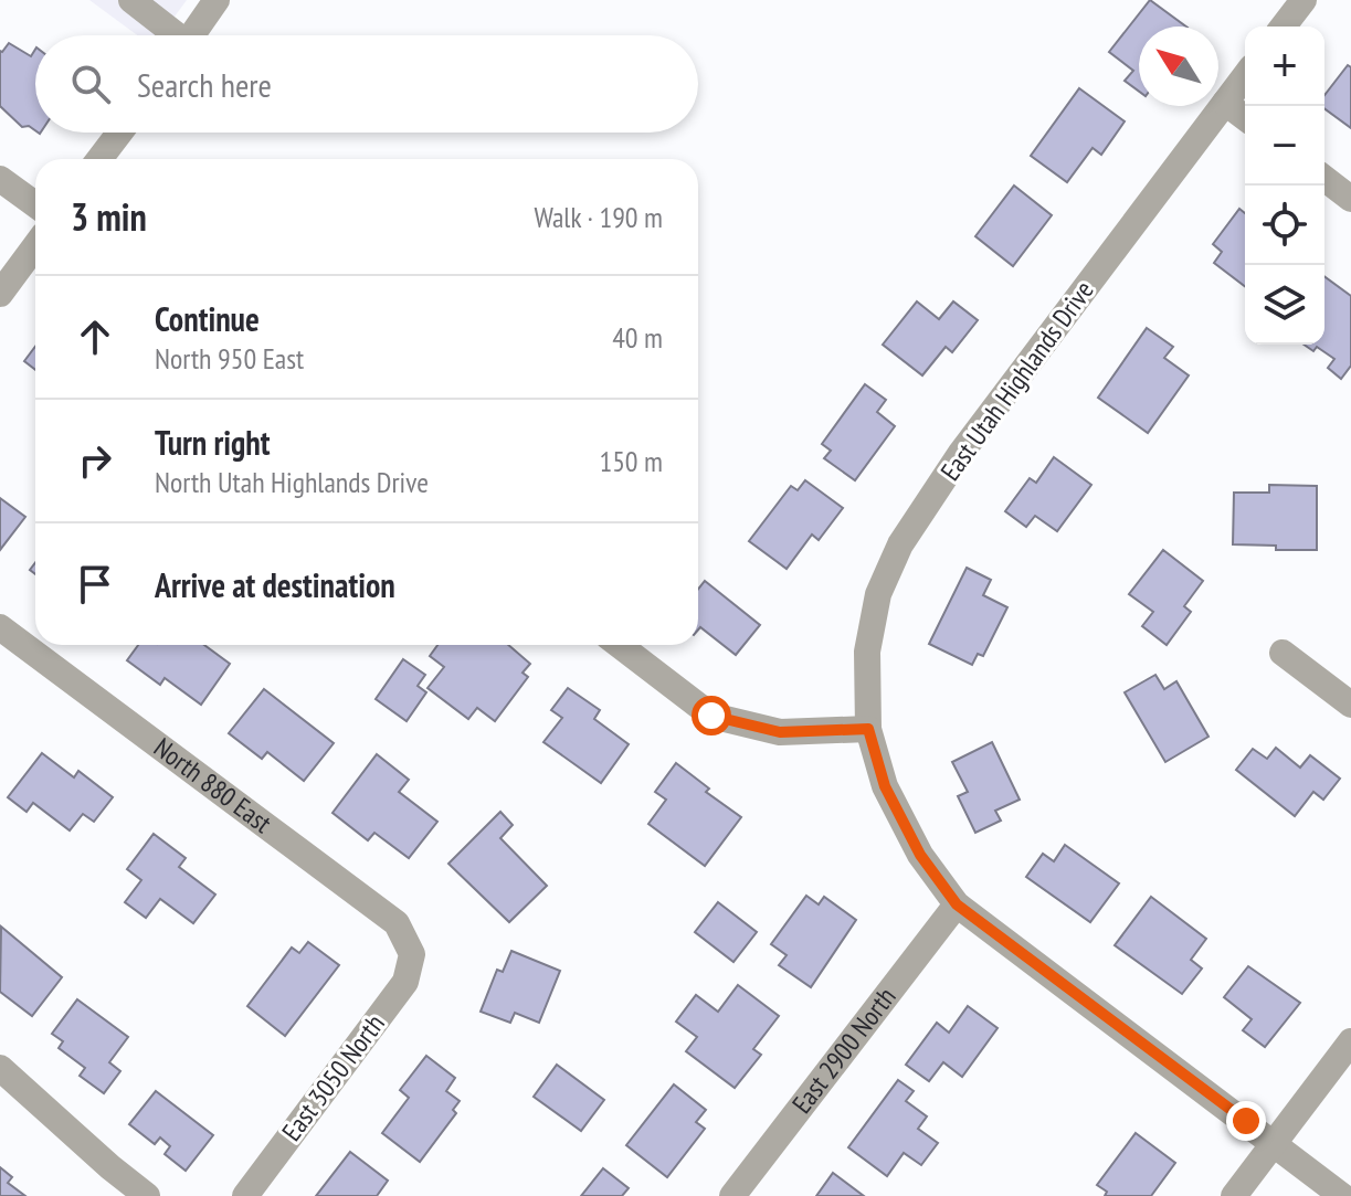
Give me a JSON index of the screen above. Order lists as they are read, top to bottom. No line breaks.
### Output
{"streets":{"street":["East Utah Highlands Drive","North 880 East","East 2900 North","East 3050 North"]},"crossings":[["East Utah Highlands Drive","East 2900 North"],["North 880 East","East 3050 North"]],"north":"top left","page":{"map_buttons":["+","−"],"search":"Search here","heading":["3 min","Walk · 190 m"],"list":[["Continue","North 950 East","40 m"],["Turn right","North Utah Highlands Drive","150 m"],"Arrive at destination"]}}
